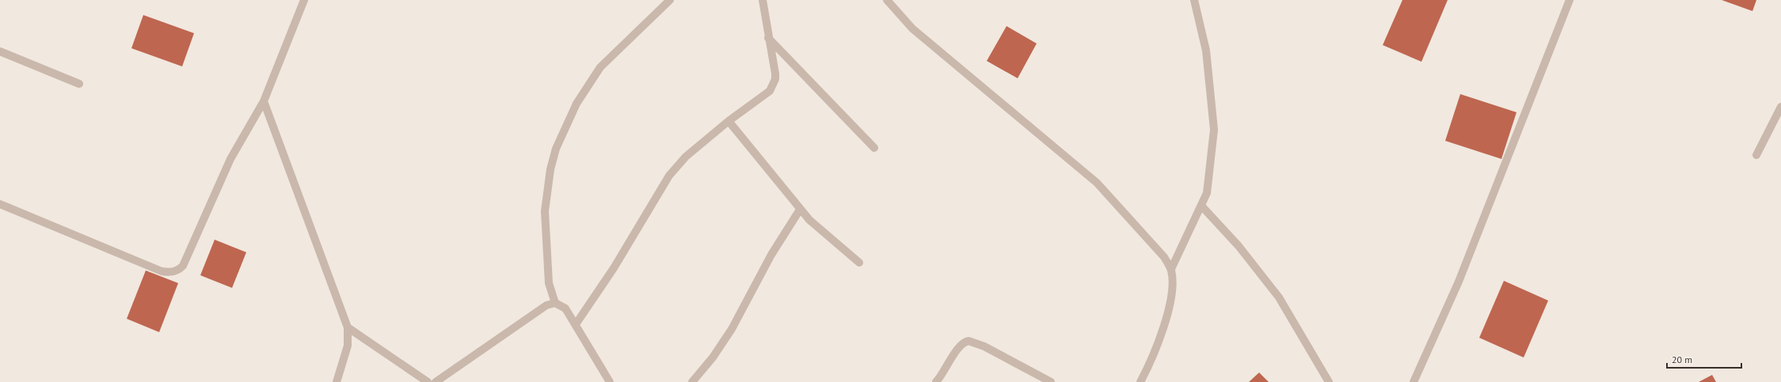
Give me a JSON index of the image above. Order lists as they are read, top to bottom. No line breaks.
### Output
{"scale_bar":"20 m"}
